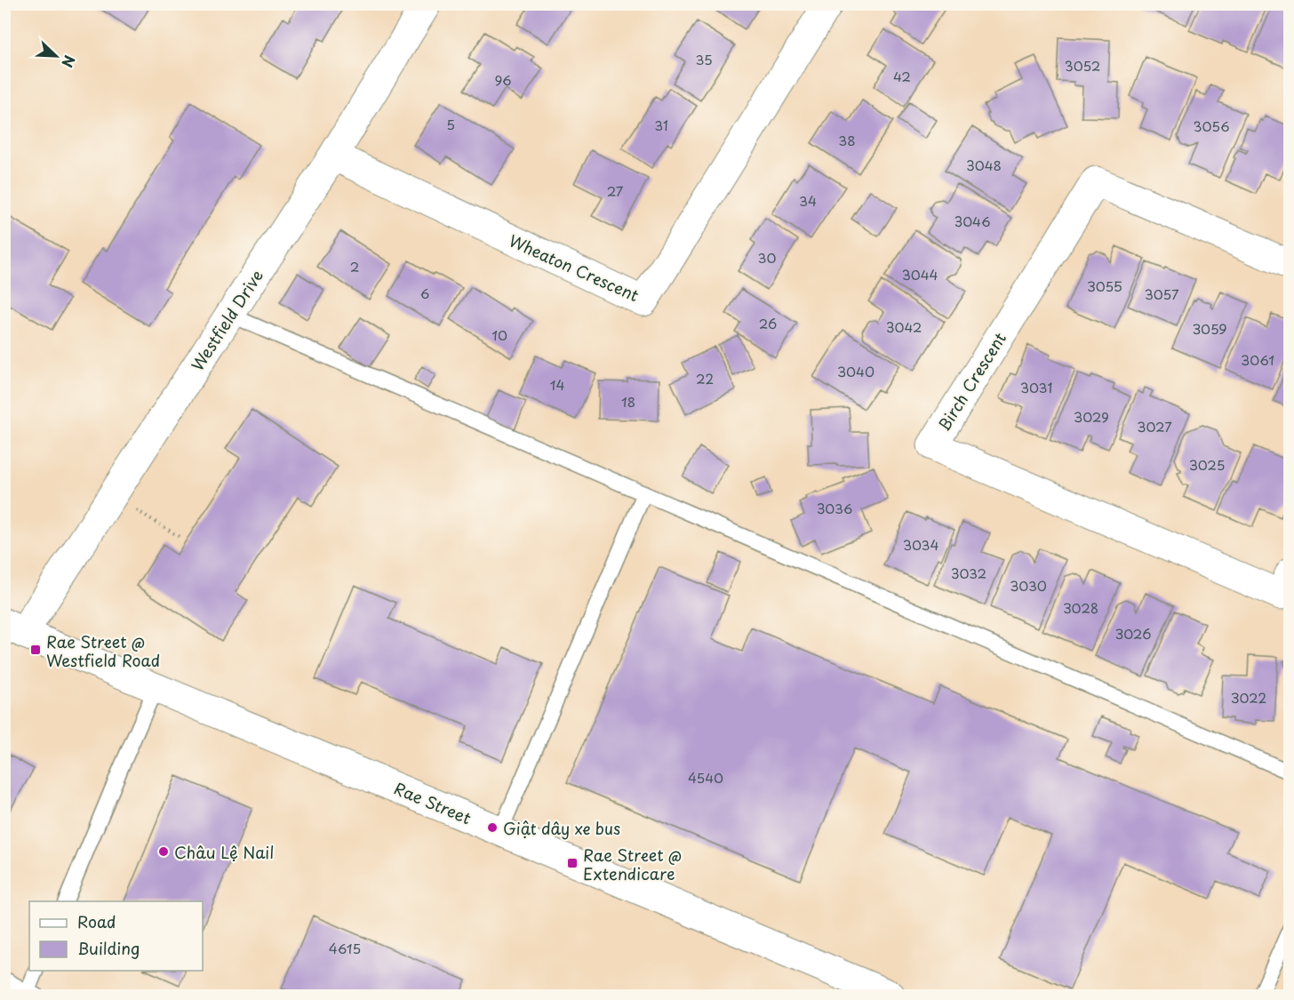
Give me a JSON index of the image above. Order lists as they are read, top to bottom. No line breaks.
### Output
{"streets":{"street":["Wheaton Crescent","Westfield Drive","Birch Crescent","Rae Street"]},"crossings":[["Wheaton Crescent","Westfield Drive"],["Westfield Drive","Rae Street"]],"places":{"transit":["Rae Street @ Westfield Road","Rae Street @ Extendicare"],"other":["Giật dây xe bus","Châu Lệ Nail"]},"house_numbers":["35","3052","42","96","5","31","3056","38","3048","27","34","3046","30","2","3044","3055","6","3057","26","3042","3059","10","3061","3040","22","14","3031","18","3029","3027","3025","3036","3034","3032","3030","3028","3026","3022","4540","4615"],"legend":["Road","Building"],"north":"bottom right"}
